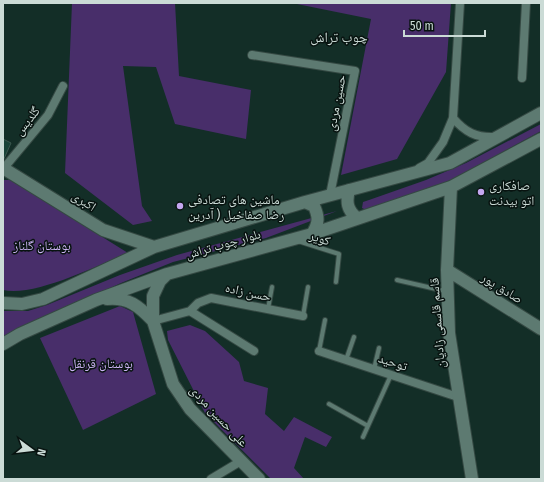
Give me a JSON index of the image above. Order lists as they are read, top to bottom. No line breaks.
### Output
{"streets":{"main road":["اکبری","بلوار چوب‌ تراش","صادق پور","قاسم قاسمی زادیان","علی حسین مردی"],"street":["حسین مردی","گلدیس","حسن زاده","توحید"],"lane":["کویر"]},"crossings":[["حسین مردی","بلوار چوب‌ تراش"],["گلدیس","اکبری"],["اکبری","بلوار چوب‌ تراش"],["کویر","بلوار چوب‌ تراش"],["بلوار چوب‌ تراش","قاسم قاسمی زادیان"],["بلوار چوب‌ تراش","علی حسین مردی"],["صادق پور","قاسم قاسمی زادیان"],["حسن زاده","علی حسین مردی"],["قاسم قاسمی زادیان","توحید"]],"districts":["چوب تراش"],"parks":["بوستان گلناز","بوستان قرنقل"],"places":["صافکاری اتو بیدنت","ماشین های تصادفی رضا صفاخیل ( آدرین"],"scale_bar":"50 m","north":"right"}
